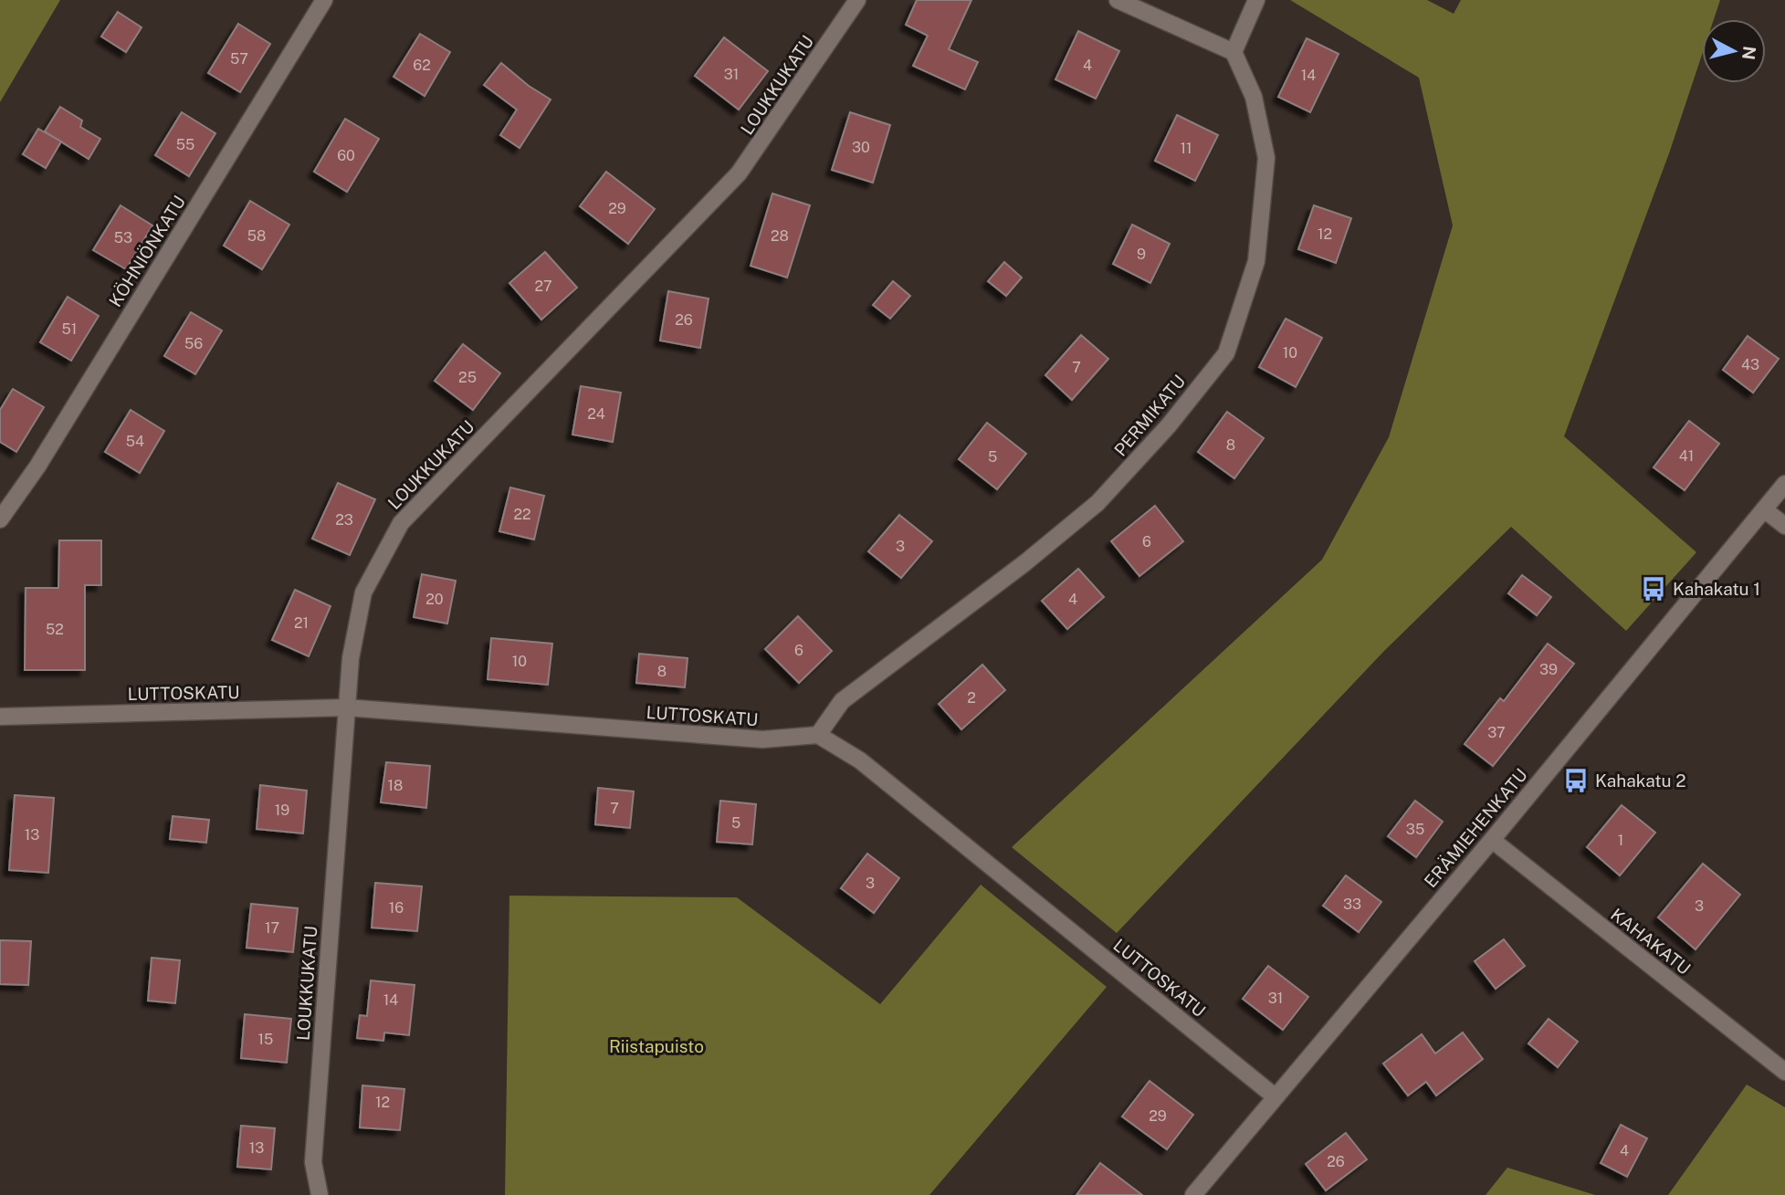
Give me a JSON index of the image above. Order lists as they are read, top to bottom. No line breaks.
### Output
{"streets":{"street":["LOUKKUKATU","KÖHNIÖNKATU","PERMIKATU","LUTTOSKATU","ERÄMIEHENKATU","KAHAKATU"]},"crossings":[["LOUKKUKATU","LUTTOSKATU"],["PERMIKATU","LUTTOSKATU"],["LUTTOSKATU","ERÄMIEHENKATU"],["ERÄMIEHENKATU","KAHAKATU"]],"parks":["Riistapuisto"],"places":{"bus stop":["Kahakatu 1","Kahakatu 2"]},"house_numbers":["57","62","4","31","14","55","30","11","60","29","12","58","28","53","9","27","26","51","56","10","43","7","25","24","54","8","41","5","22","23","6","3","20","4","21","52","6","10","39","8","2","37","18","7","19","5","35","13","1","3","33","3","16","17","31","14","15","12","29","13","4","26"],"north":"right"}
